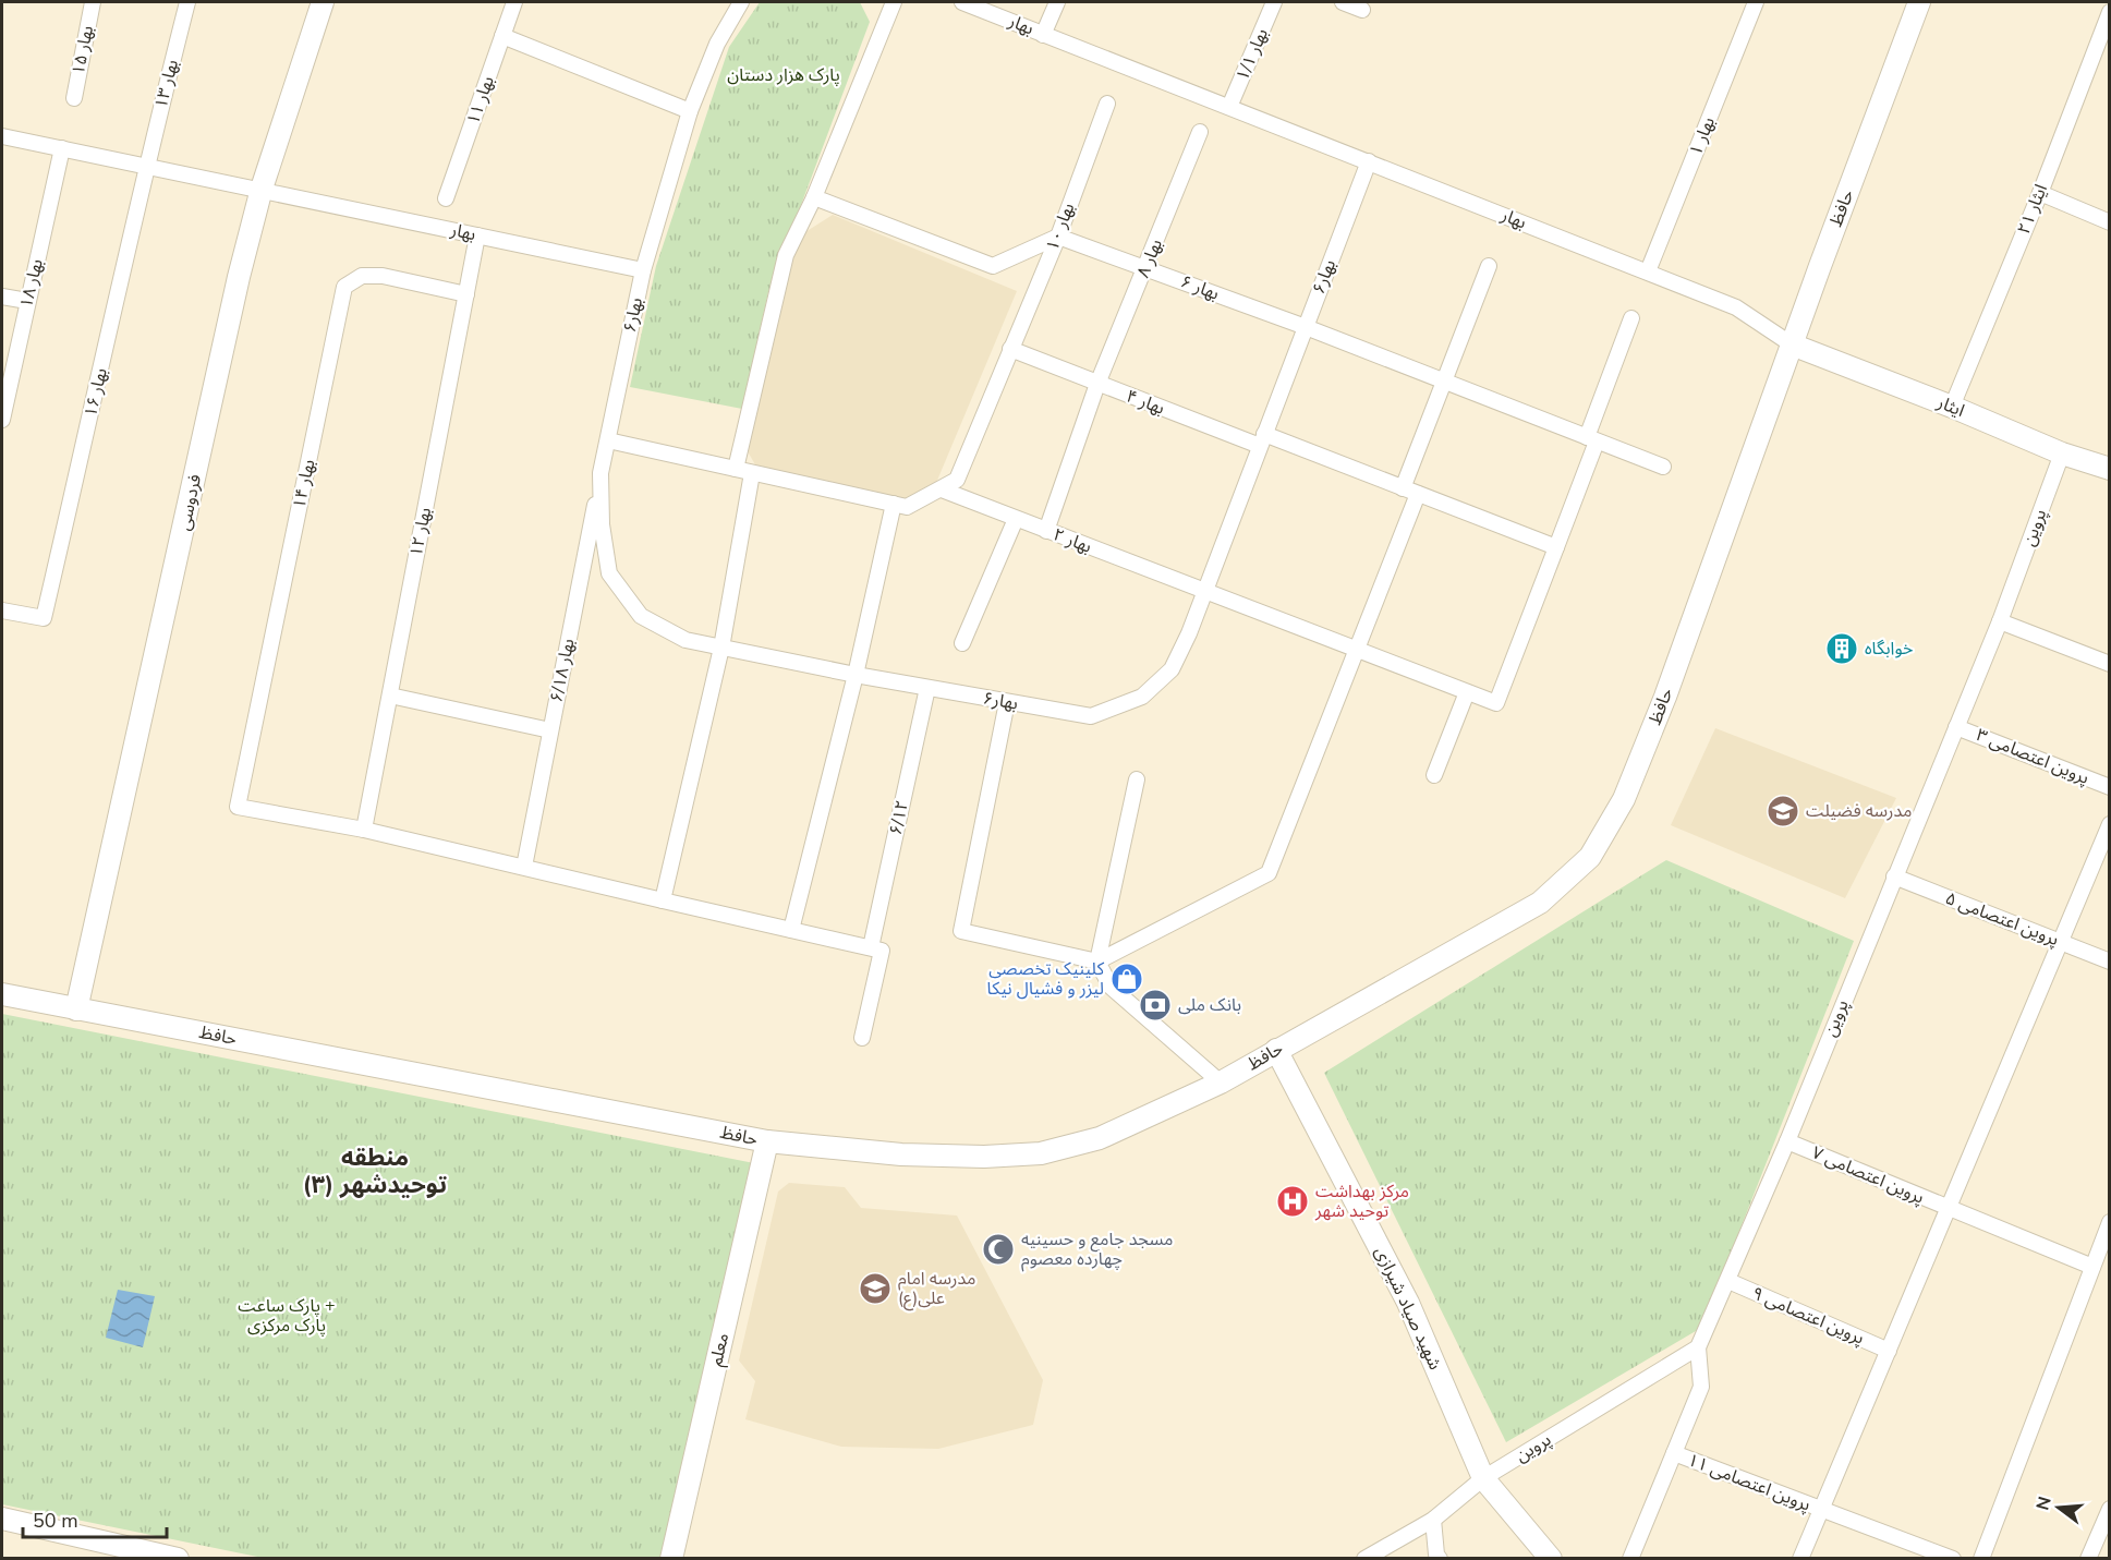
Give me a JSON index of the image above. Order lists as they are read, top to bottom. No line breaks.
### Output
{"streets":{"main road":["حافظ","ایثار","فردوسی","شهید صیاد شیرازی","معلم"],"street":["بهار","بهار ۱۵","بهار ۱/۱","بهار ۱۳","بهار ۱۱","بهار ۱","ایثار ۲۱","بهار ۱۰","بهار ۸","بهار۶","بهار ۱۸","بهار ۶","بهار ۱۶","بهار ۴","بهار ۱۴","پروین","بهار ۱۲","بهار ۲","بهار ۶/۱۸","پروین اعتصامی ۳","۶/۱۲","پروین اعتصامی ۵","پروین اعتصامی ۷","پروین اعتصامی ۹","پروین اعتصامی ۱۱"]},"crossings":[["بهار","بهار ۱/۱"],["بهار","بهار ۱۳"],["بهار","بهار ۱"],["بهار","حافظ"],["بهار","بهار۶"],["بهار","بهار ۱۸"],["بهار","بهار ۱۶"],["بهار","ایثار"],["بهار","فردوسی"],["بهار","بهار ۱۲"],["بهار ۱۳","بهار ۱۶"],["حافظ","ایثار"],["حافظ","فردوسی"],["حافظ","شهید صیاد شیرازی"],["حافظ","معلم"],["ایثار ۲۱","ایثار"],["بهار ۱۰","بهار ۶"],["بهار ۱۰","بهار ۴"],["بهار ۱۰","بهار ۲"],["بهار ۸","بهار ۶"],["بهار ۸","بهار ۴"],["بهار ۸","بهار ۲"],["بهار۶","بهار ۶"],["بهار۶","بهار ۴"],["بهار۶","بهار ۲"],["بهار۶","بهار ۶/۱۸"],["بهار۶","۶/۱۲"],["بهار ۴","بهار ۲"],["ایثار","پروین"],["بهار ۱۴","بهار ۱۲"],["پروین","پروین اعتصامی ۳"],["پروین","پروین اعتصامی ۵"],["پروین","پروین اعتصامی ۷"],["پروین","شهید صیاد شیرازی"],["پروین","پروین اعتصامی ۹"]],"districts":["منطقه توحیدشهر (۳)"],"parks":["پارک هزار دستان","پارک ساعت + پارک مرکزی"],"places":{"building":["خوابگاه"],"school or university":["مدرسه فضیلت","مدرسه امام علی(ع)"],"shop":["کلینیک تخصصی لیزر و فشیال نیکا"],"bank":["بانک ملی"],"hospital":["مرکز بهداشت توحید شهر"],"mosque":["مسجد جامع و حسینیه چهارده معصوم"]},"scale_bar":"50 m","north":"left"}
